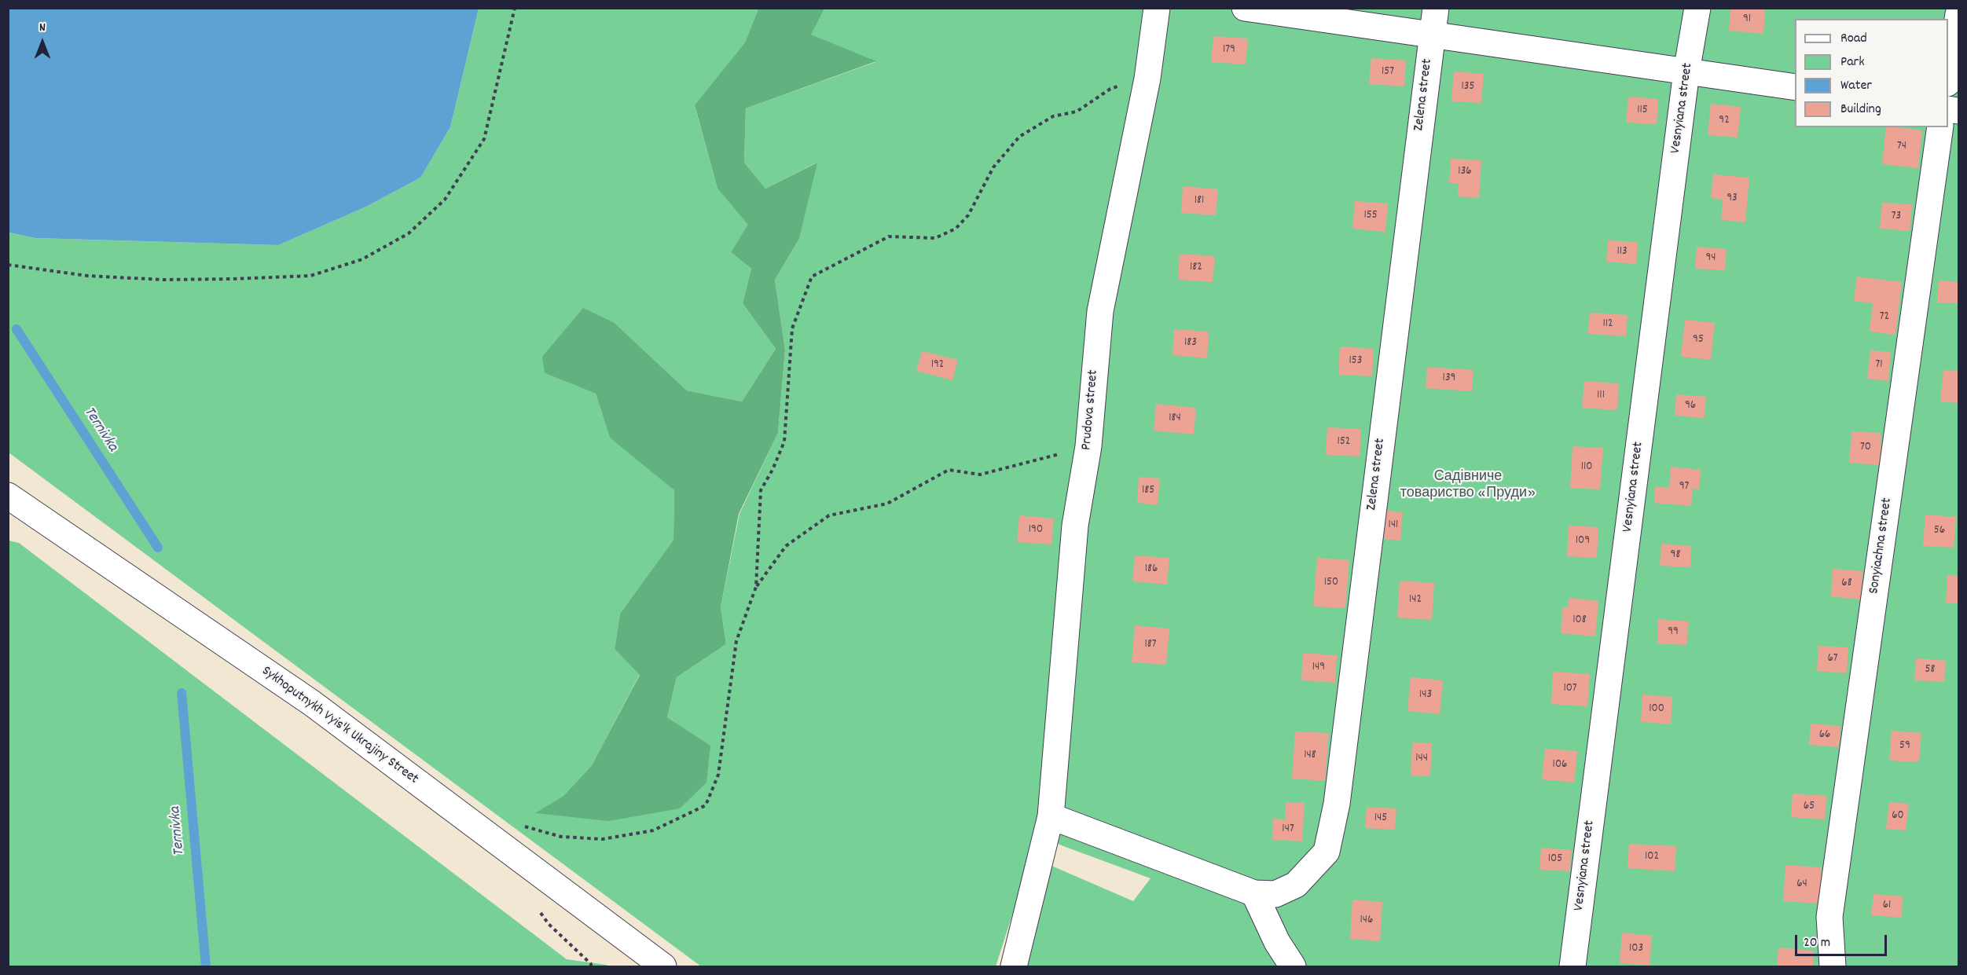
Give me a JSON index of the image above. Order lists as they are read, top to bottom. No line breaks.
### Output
{"streets":{"street":["Zelena street","Vesnyiana street","Prudova street","Sonyiachna street","Sykhoputnykh Vyis'k Ukrajiny Street"]},"water":["Ternivka"],"parks":["Садівниче товариство «Пруди»"],"house_numbers":["91","179","157","135","115","92","74","136","93","181","155","73","113","94","182","72","112","95","183","153","192","71","139","111","96","184","152","70","110","97","185","141","190","56","109","98","186","150","68","142","108","99","187","67","149","58","107","143","100","66","59","148","144","106","65","60","145","147","102","105","64","61","146","103"],"legend":["Road","Park","Water","Building"],"scale_bar":"20 m","north":"top"}
